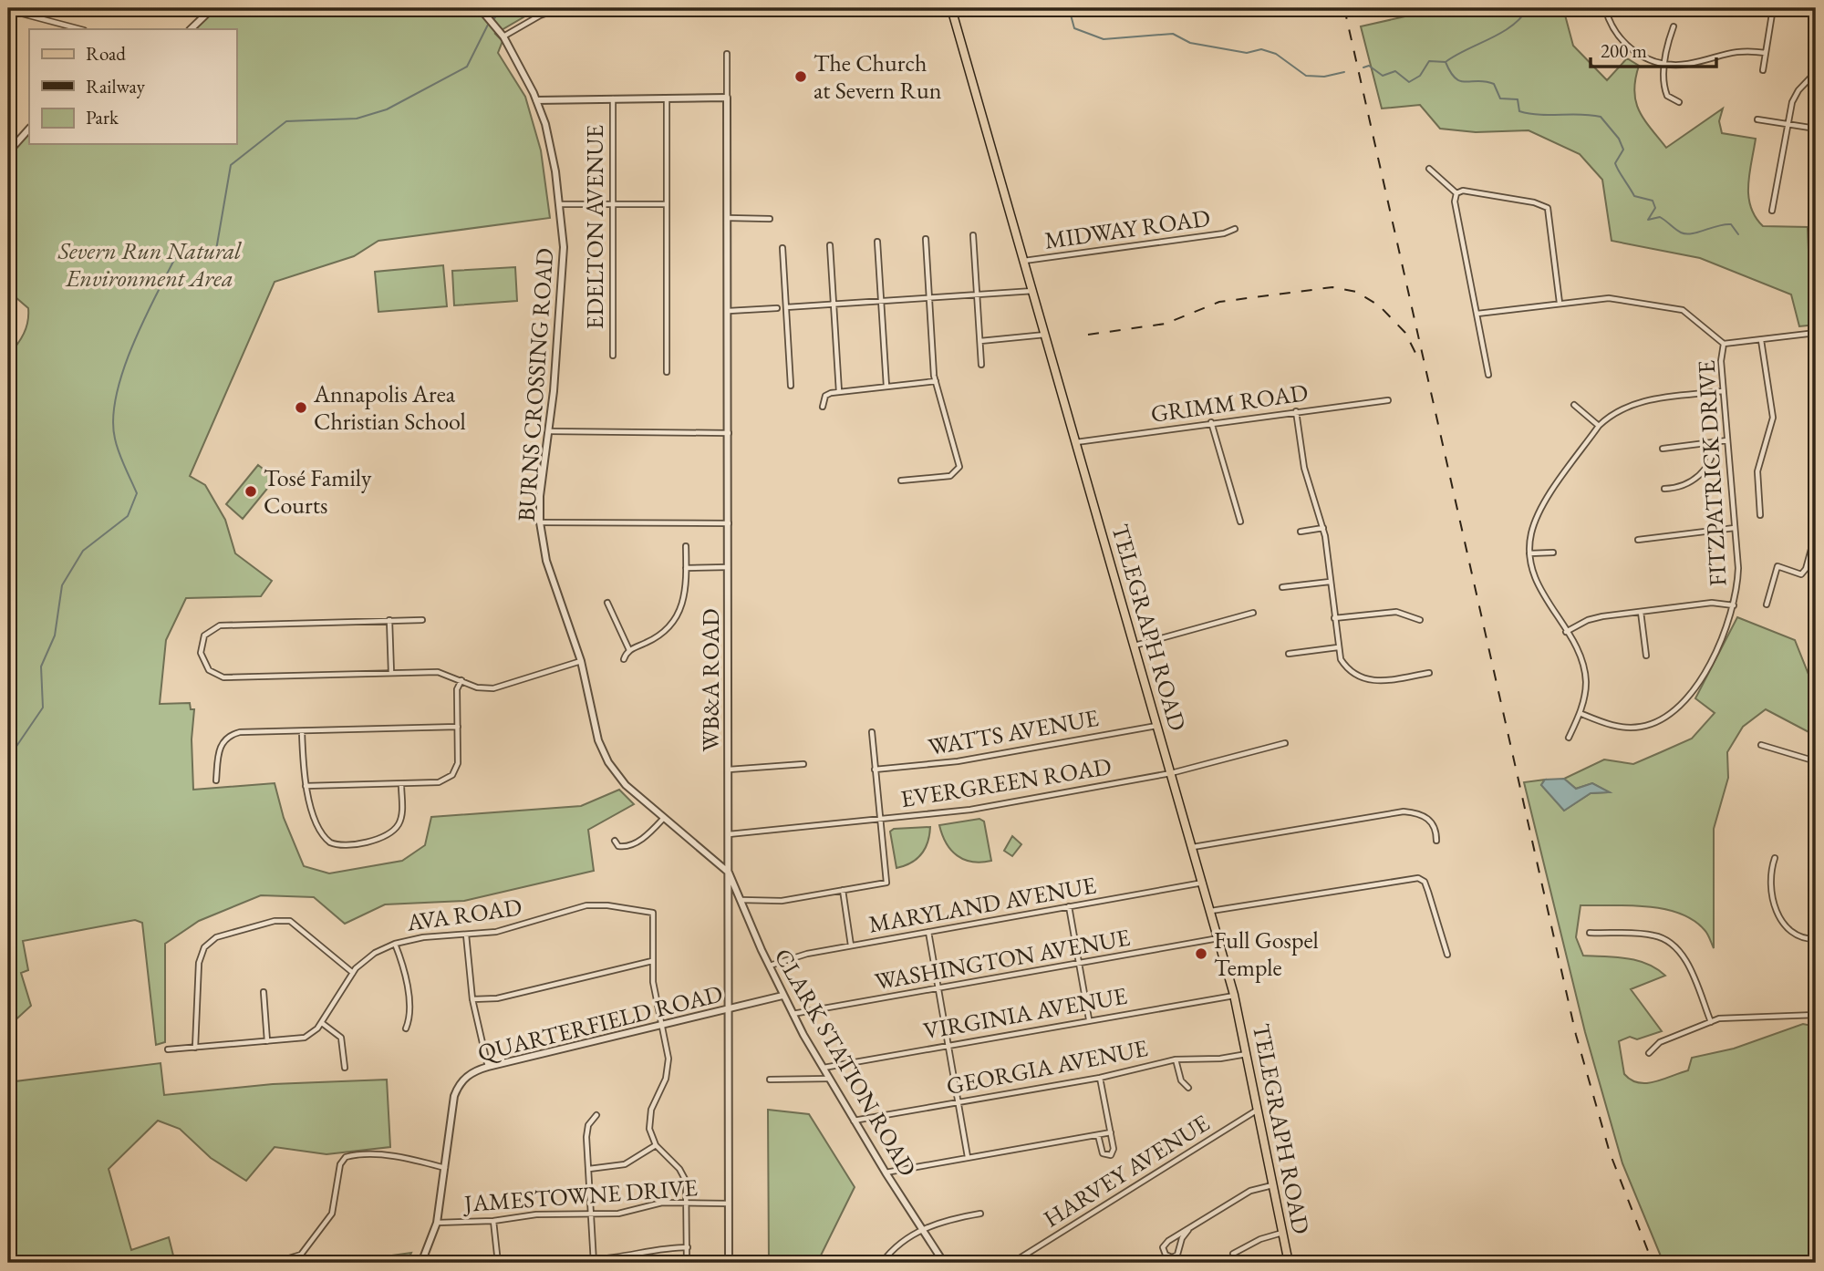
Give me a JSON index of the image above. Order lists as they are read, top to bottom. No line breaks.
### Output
{"streets":{"main road":["TELEGRAPH ROAD"],"street":["EDELTON AVENUE","MIDWAY ROAD","BURNS CROSSING ROAD","GRIMM ROAD","FITZPATRICK DRIVE","WB&A ROAD","WATTS AVENUE","EVERGREEN ROAD","MARYLAND AVENUE","AVA ROAD","WASHINGTON AVENUE","VIRGINIA AVENUE","QUARTERFIELD ROAD","CLARK STATION ROAD","GEORGIA AVENUE","HARVEY AVENUE","JAMESTOWNE DRIVE"]},"crossings":[["MIDWAY ROAD","TELEGRAPH ROAD"],["BURNS CROSSING ROAD","WB&A ROAD"],["BURNS CROSSING ROAD","CLARK STATION ROAD"],["GRIMM ROAD","TELEGRAPH ROAD"],["TELEGRAPH ROAD","WATTS AVENUE"],["TELEGRAPH ROAD","EVERGREEN ROAD"],["TELEGRAPH ROAD","MARYLAND AVENUE"],["TELEGRAPH ROAD","WASHINGTON AVENUE"],["TELEGRAPH ROAD","VIRGINIA AVENUE"],["TELEGRAPH ROAD","GEORGIA AVENUE"],["TELEGRAPH ROAD","HARVEY AVENUE"],["WB&A ROAD","EVERGREEN ROAD"],["WB&A ROAD","QUARTERFIELD ROAD"],["WB&A ROAD","CLARK STATION ROAD"],["WB&A ROAD","JAMESTOWNE DRIVE"],["MARYLAND AVENUE","CLARK STATION ROAD"],["WASHINGTON AVENUE","CLARK STATION ROAD"],["VIRGINIA AVENUE","CLARK STATION ROAD"],["QUARTERFIELD ROAD","CLARK STATION ROAD"],["QUARTERFIELD ROAD","JAMESTOWNE DRIVE"],["CLARK STATION ROAD","GEORGIA AVENUE"]],"parks":["Severn Run Natural Environment Area"],"places":["The Church at Severn Run","Annapolis Area Christian School","Tosé Family Courts","Full Gospel Temple"],"legend":["Road","Railway","Park"],"scale_bar":"200 m"}
